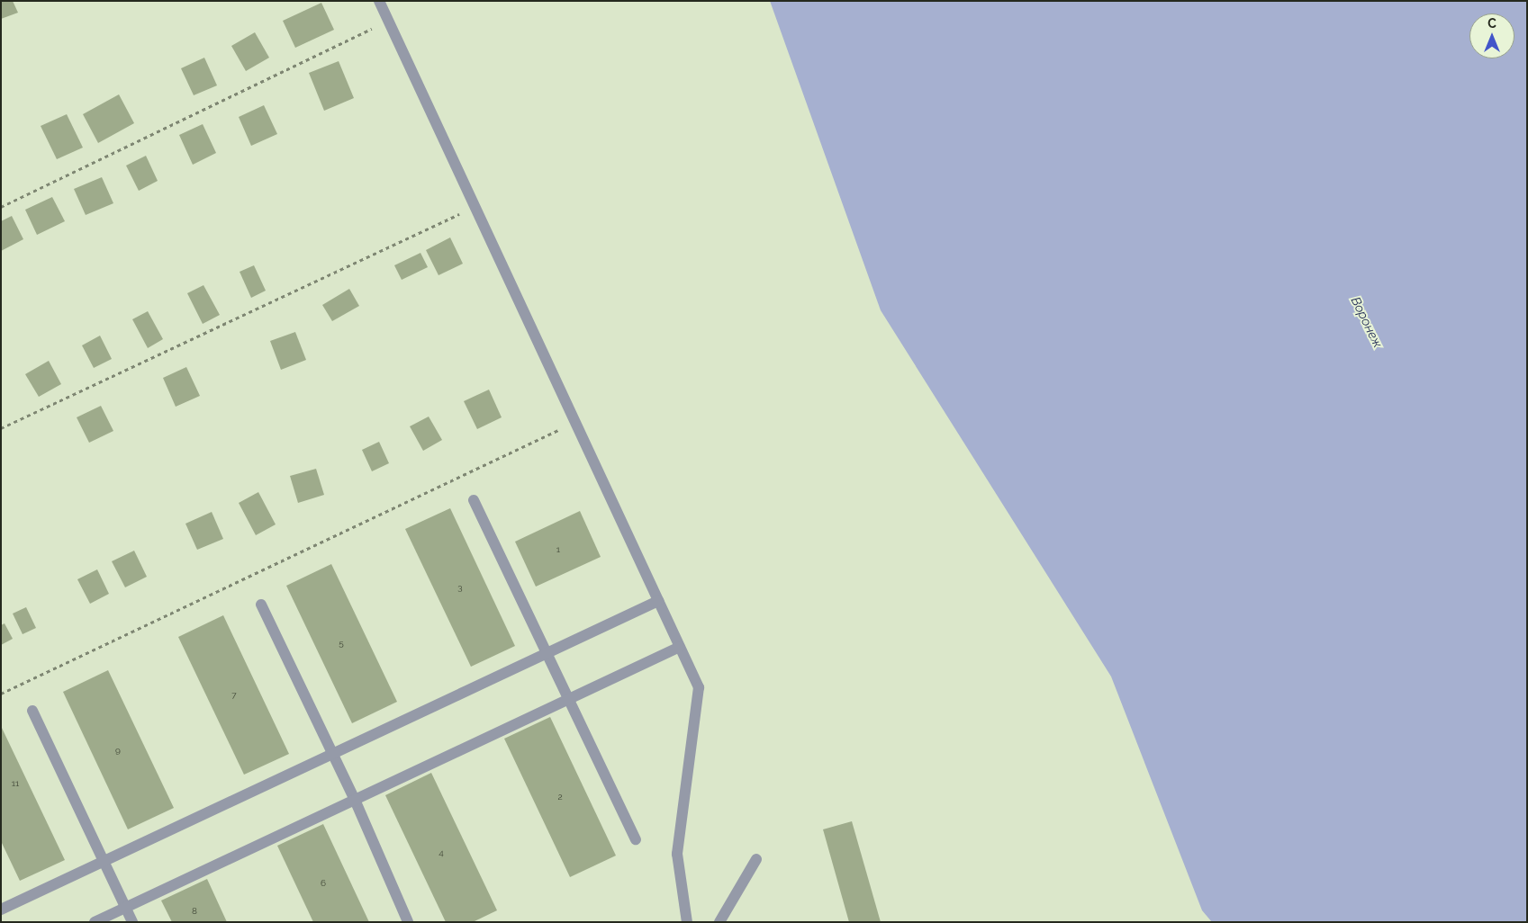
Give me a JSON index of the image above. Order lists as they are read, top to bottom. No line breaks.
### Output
{"water":["Воронеж"],"house_numbers":["1","3","5","7","9","11","2","4","6","8"],"north":"top"}
